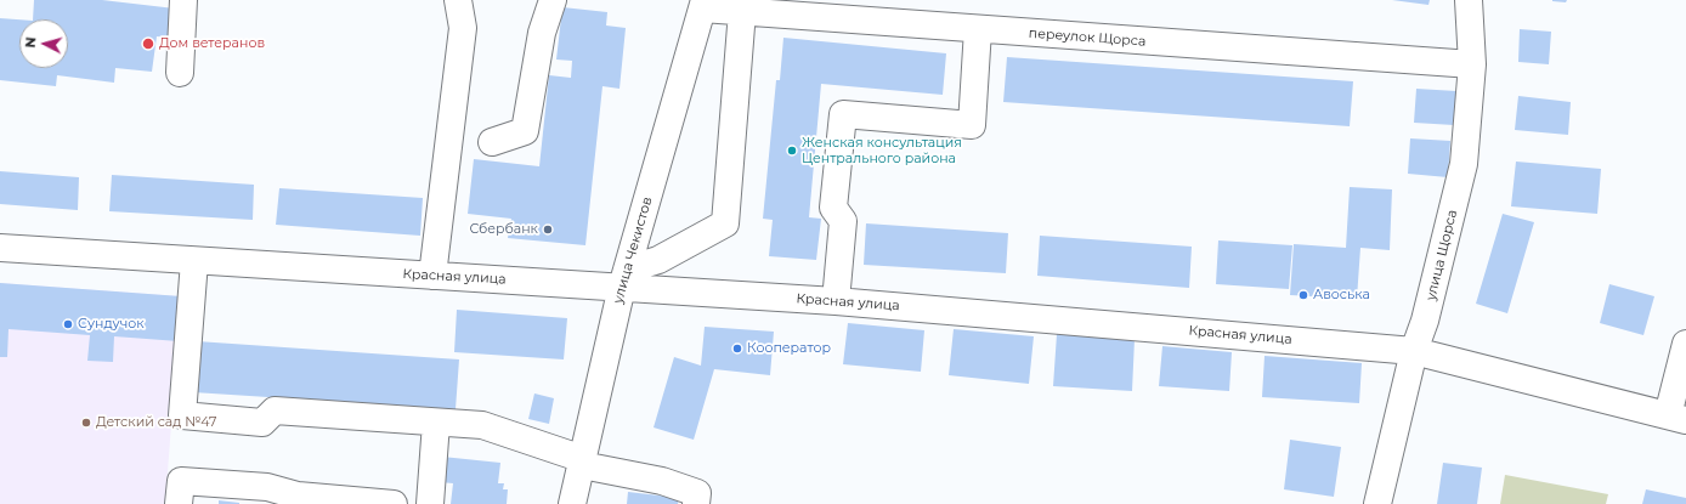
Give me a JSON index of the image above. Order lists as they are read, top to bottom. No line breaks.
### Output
{"streets":{"street":["переулок Щорса","улица Чекистов","улица Щорса","Красная улица"]},"crossings":[["переулок Щорса","улица Чекистов"],["переулок Щорса","улица Щорса"],["улица Чекистов","Красная улица"],["улица Щорса","Красная улица"]],"places":["Дом ветеранов","Женская консультация Центрального района","Сбербанк","Авоська","Сундучок","Кооператор","Детский сад №47"],"north":"left"}
